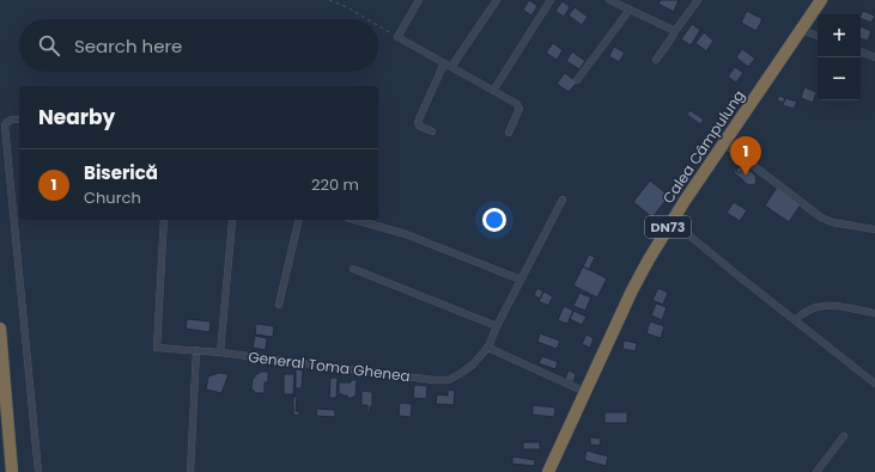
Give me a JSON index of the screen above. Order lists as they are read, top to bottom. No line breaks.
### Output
{"streets":{"highway":["Calea Câmpulung","DN73"],"street":["General Toma Ghenea"]},"page":{"map_buttons":["+","−"],"search":"Search here","heading":"Nearby","pins":"1","list":[{"mark":"1","name":"Biserică","note":"Church","value":"220 m"}]}}
